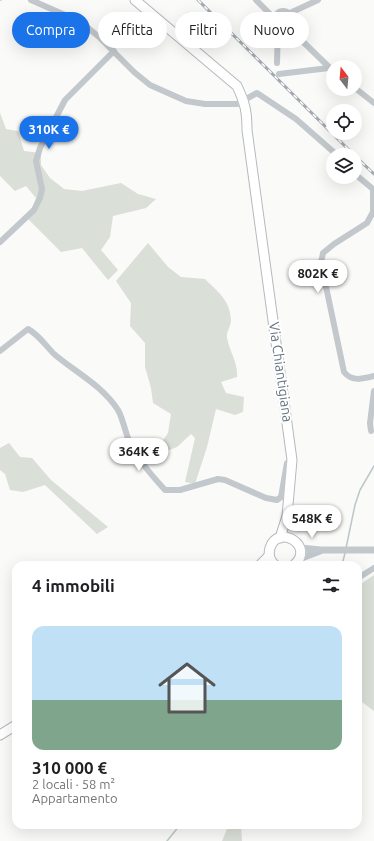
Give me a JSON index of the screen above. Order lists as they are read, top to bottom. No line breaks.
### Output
{"streets":{"main road":["Via Chiantigiana"]},"north":"top","page":{"chip":["Compra","Affitta","Filtri","Nuovo"],"price":["310K €","802K €","364K €","548K €"],"heading":"4 immobili","list":[{"name":"310 000 €","note":"2 locali · 58 m² · Appartamento"}]}}
